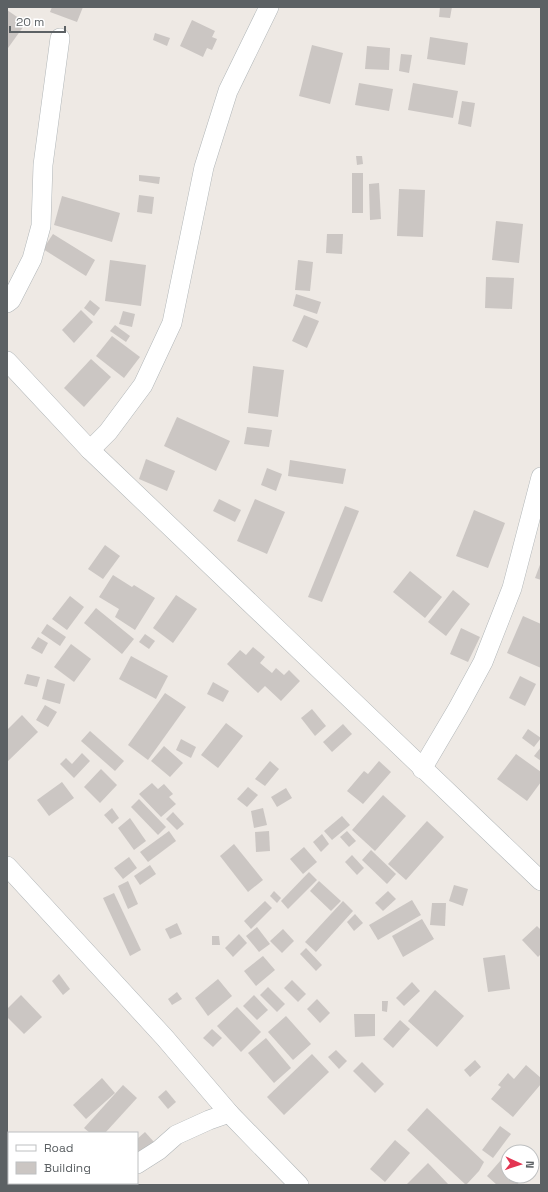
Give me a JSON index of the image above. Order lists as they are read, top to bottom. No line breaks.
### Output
{"legend":["Road","Building"],"scale_bar":"20 m","north":"right"}
